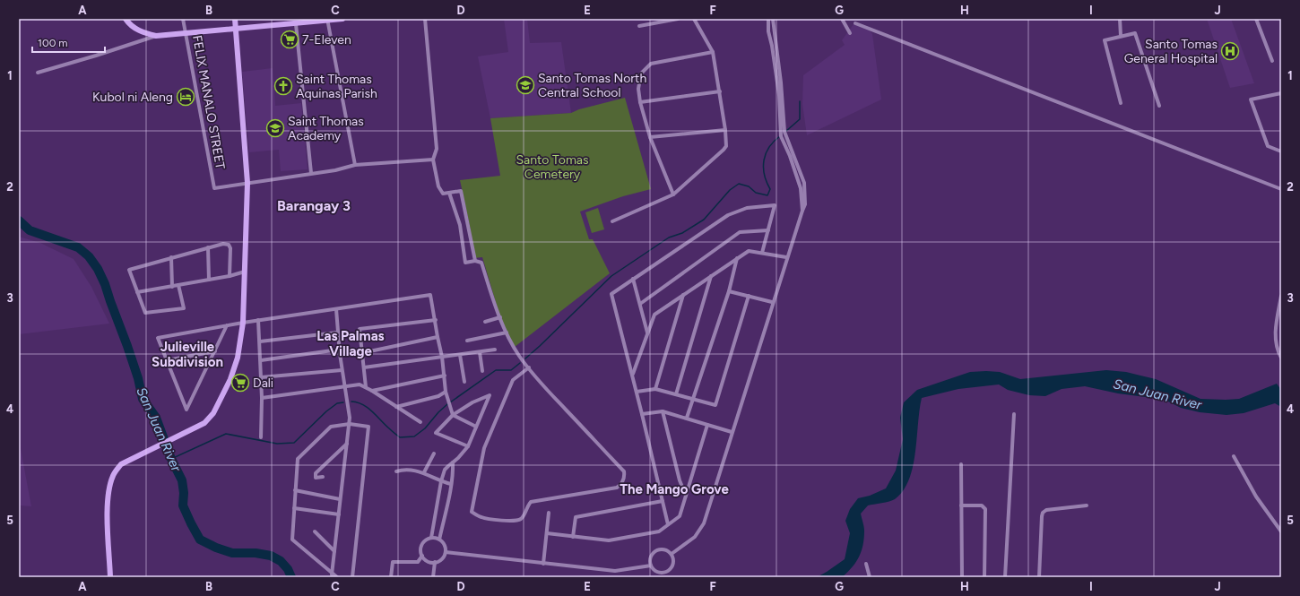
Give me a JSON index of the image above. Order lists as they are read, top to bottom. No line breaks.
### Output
{"streets":{"street":["FELIX MANALO STREET"]},"districts":["Barangay 3","Las Palmas Village","Julieville Subdivision","The Mango Grove"],"water":["San Juan River"],"parks":["Santo Tomas Cemetery"],"places":{"supermarket":["7-Eleven","Dali"],"hospital":["Santo Tomas General Hospital"],"school or university":["Santo Tomas North Central School","Saint Thomas Academy"],"church":["Saint Thomas Aquinas Parish"],"hotel":["Kubol ni Aleng"]},"scale_bar":"100 m","grid":{"columns":["A","B","C","D","E","F","G","H","I","J"],"rows":["1","2","3","4","5"]}}
